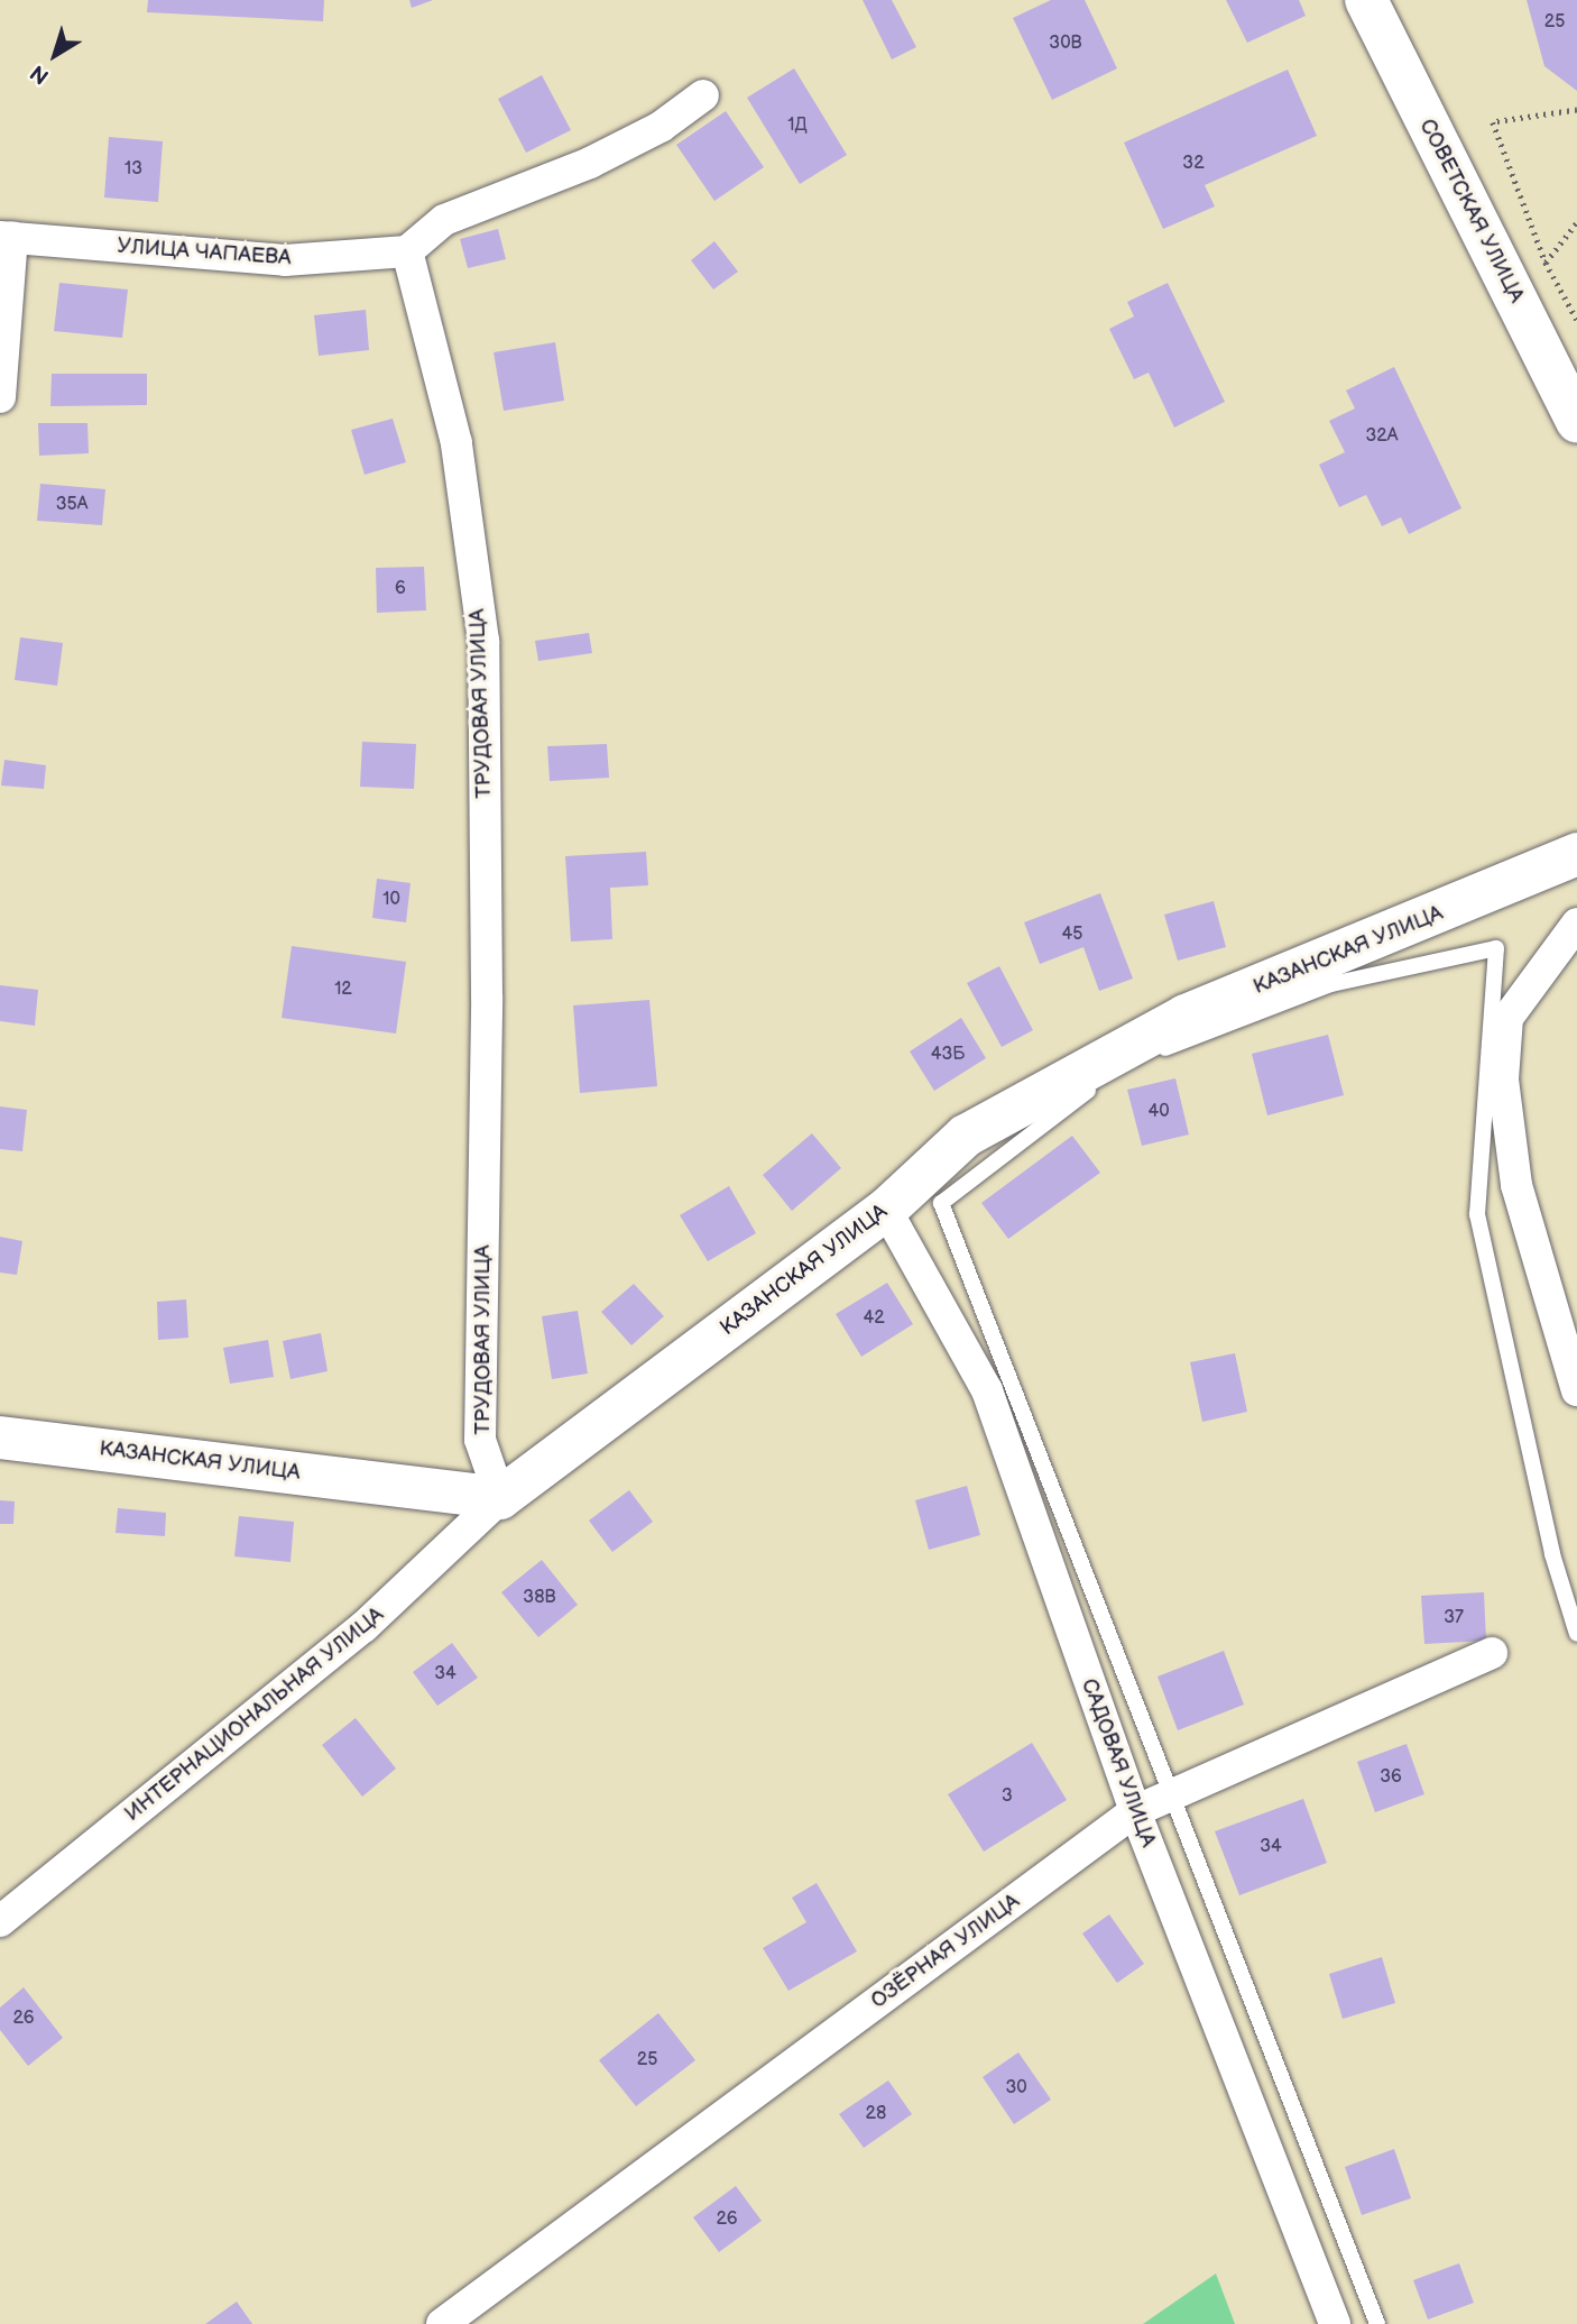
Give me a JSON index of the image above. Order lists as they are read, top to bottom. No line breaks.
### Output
{"streets":{"main road":["СОВЕТСКАЯ УЛИЦА","КАЗАНСКАЯ УЛИЦА"],"street":["УЛИЦА ЧАПАЕВА","ТРУДОВАЯ УЛИЦА","ИНТЕРНАЦИОНАЛЬНАЯ УЛИЦА","САДОВАЯ УЛИЦА","ОЗЁРНАЯ УЛИЦА"]},"crossings":[["УЛИЦА ЧАПАЕВА","ТРУДОВАЯ УЛИЦА"],["ТРУДОВАЯ УЛИЦА","КАЗАНСКАЯ УЛИЦА"],["ТРУДОВАЯ УЛИЦА","ИНТЕРНАЦИОНАЛЬНАЯ УЛИЦА"],["КАЗАНСКАЯ УЛИЦА","ИНТЕРНАЦИОНАЛЬНАЯ УЛИЦА"],["КАЗАНСКАЯ УЛИЦА","САДОВАЯ УЛИЦА"],["САДОВАЯ УЛИЦА","ОЗЁРНАЯ УЛИЦА"]],"house_numbers":["25","30В","1Д","32","13","32А","35А","6","10","45","12","43Б","40","42","38В","37","34","36","3","34","26","25","30","28","26"],"north":"bottom left"}
